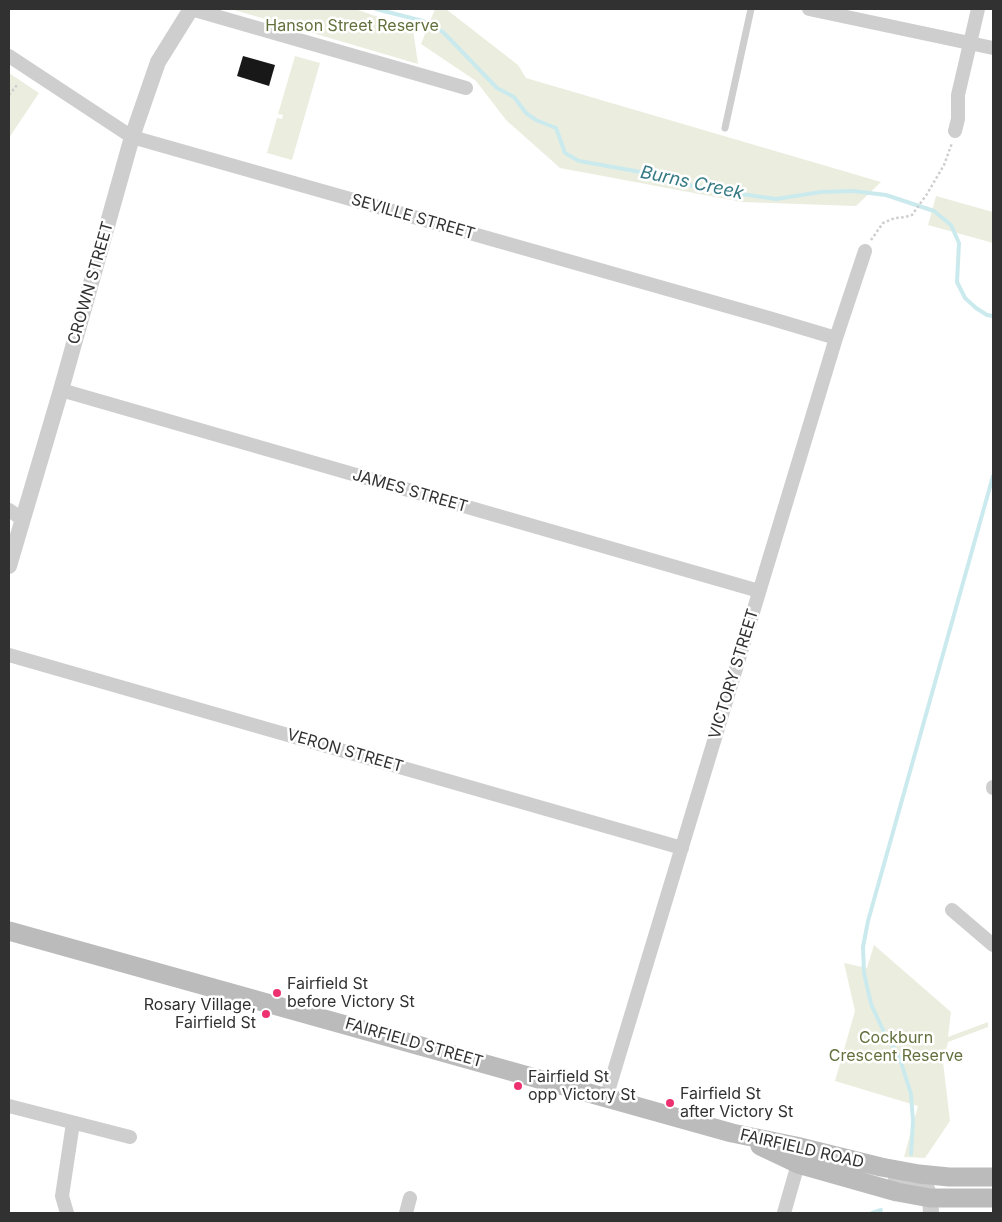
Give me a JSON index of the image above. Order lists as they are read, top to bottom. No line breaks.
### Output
{"streets":{"main road":["FAIRFIELD STREET","FAIRFIELD ROAD"],"street":["SEVILLE STREET","CROWN STREET","JAMES STREET","VICTORY STREET","VERON STREET"]},"crossings":[["SEVILLE STREET","CROWN STREET"],["SEVILLE STREET","VICTORY STREET"],["CROWN STREET","JAMES STREET"],["JAMES STREET","VICTORY STREET"],["VICTORY STREET","VERON STREET"],["VICTORY STREET","FAIRFIELD STREET"],["FAIRFIELD STREET","FAIRFIELD ROAD"]],"water":["Burns Creek"],"parks":["Hanson Street Reserve","Cockburn Crescent Reserve"],"places":["Fairfield St before Victory St","Rosary Village, Fairfield St","Fairfield St opp Victory St","Fairfield St after Victory St"]}
